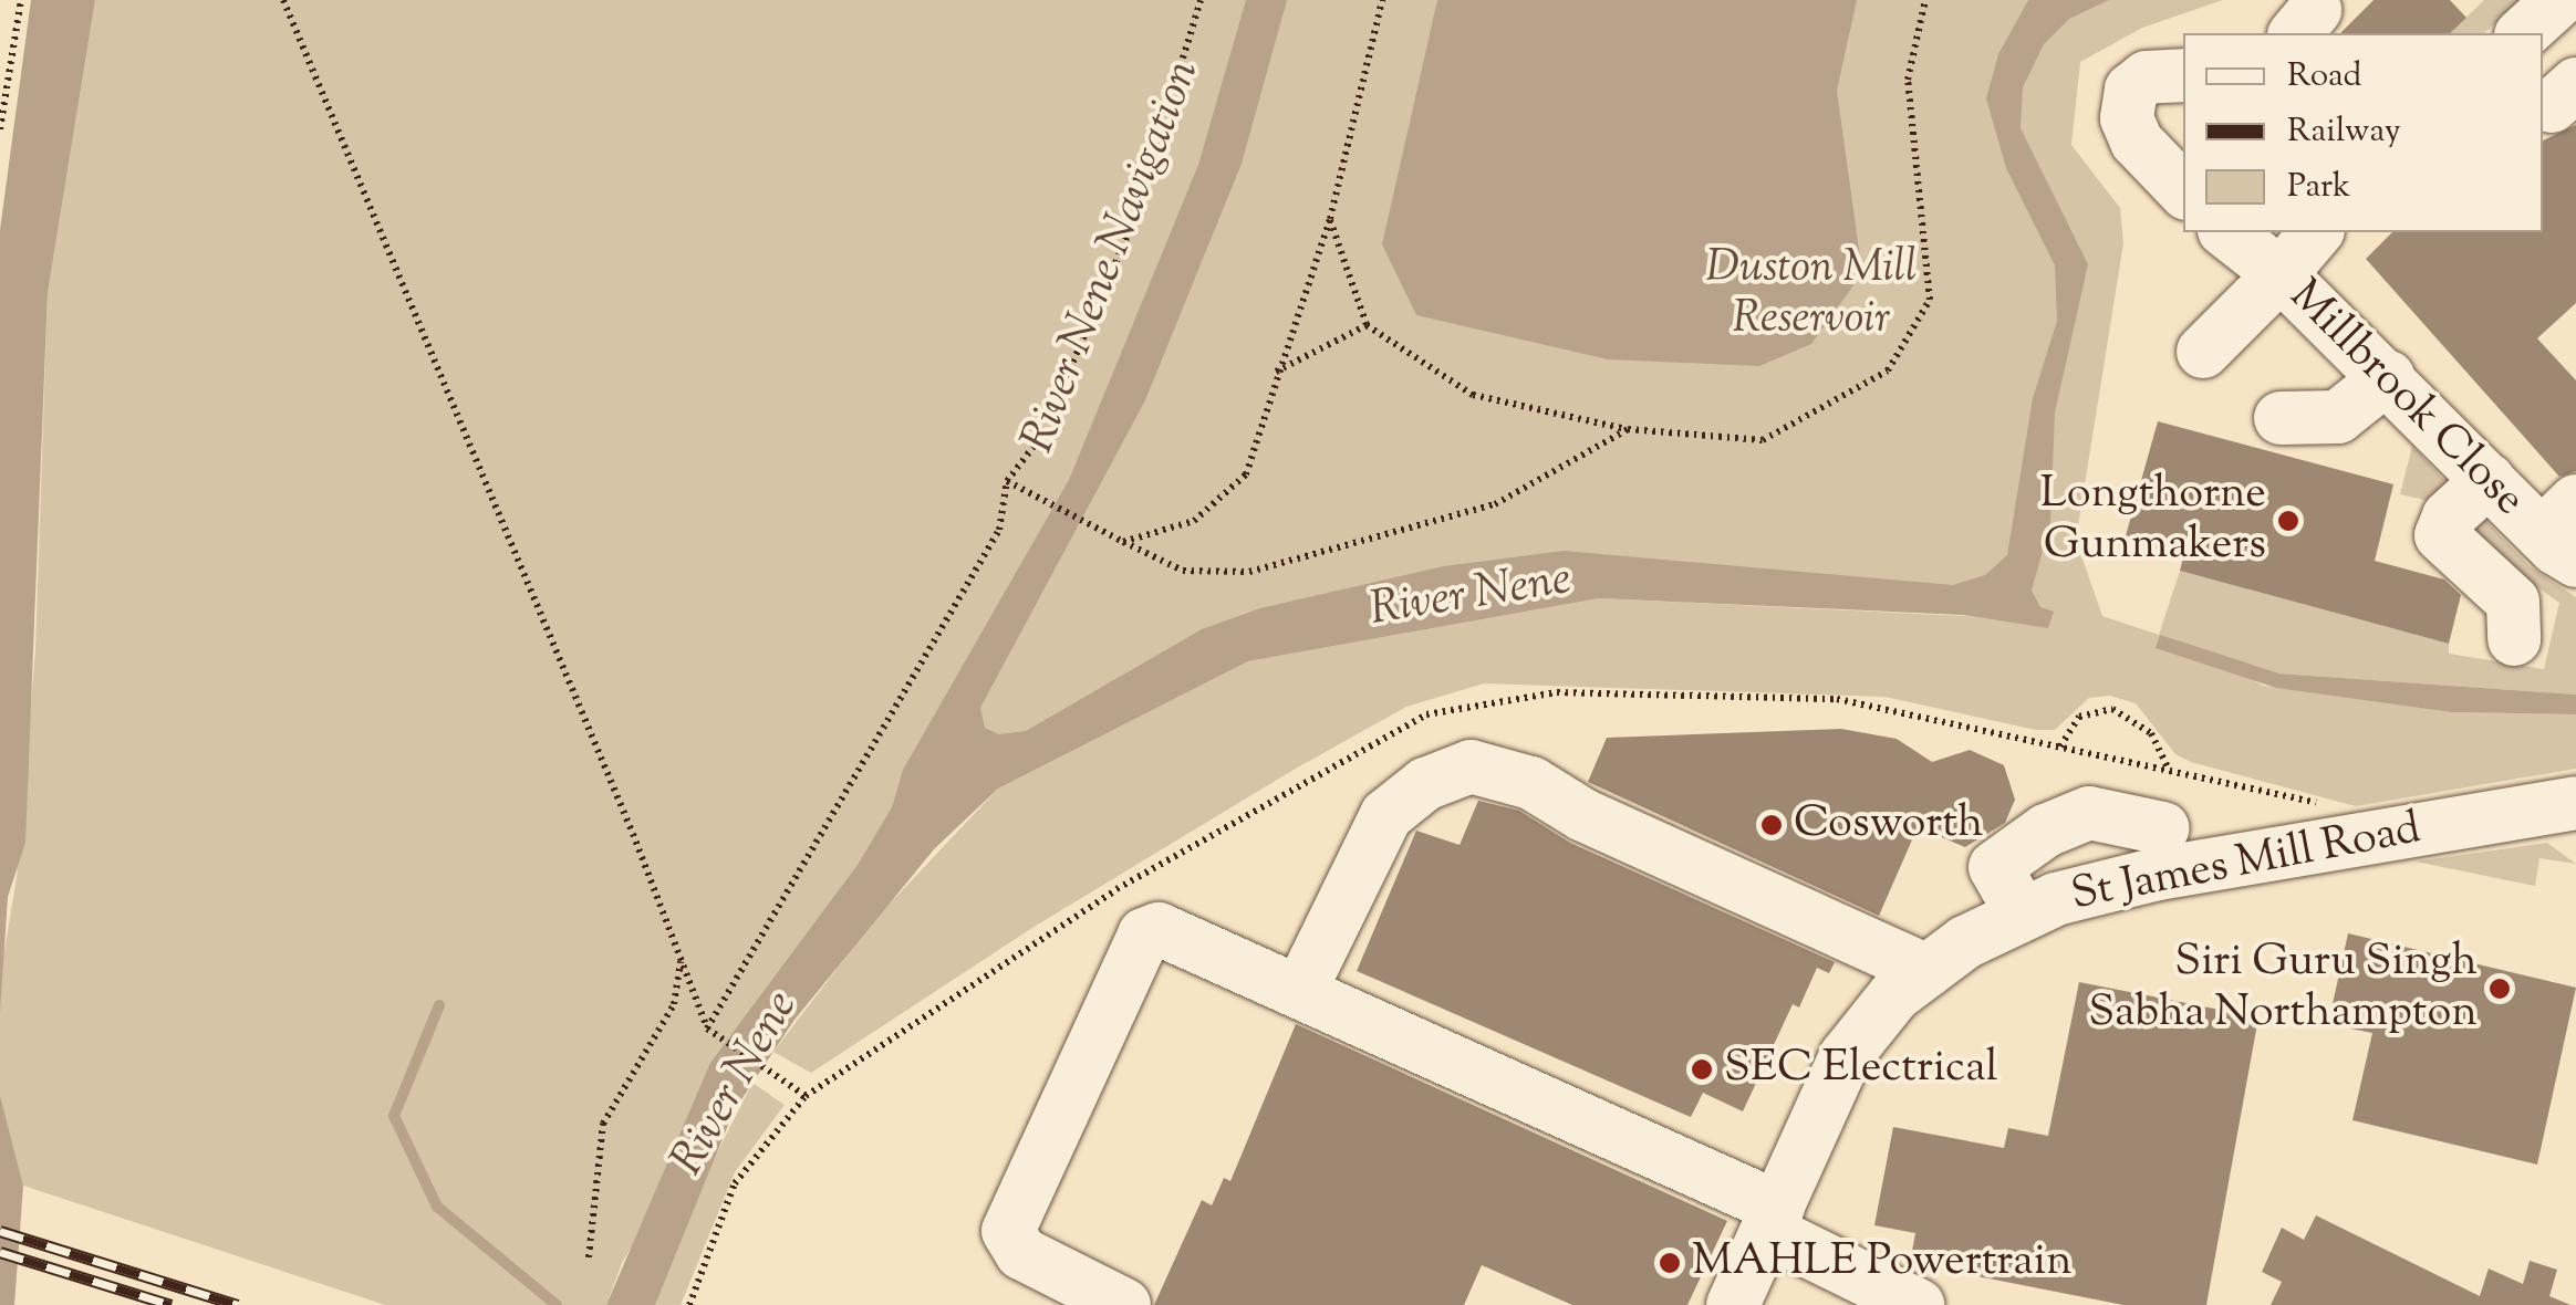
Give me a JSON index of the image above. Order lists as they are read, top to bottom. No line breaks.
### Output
{"streets":{"street":["Millbrook Close","St James Mill Road"]},"water":["River Nene Navigation","River Nene"],"parks":["Duston Mill Reservoir"],"places":["Longthorne Gunmakers","Cosworth","Siri Guru Singh Sabha Northampton","SEC Electrical","MAHLE Powertrain"],"legend":["Road","Railway","Park"]}
